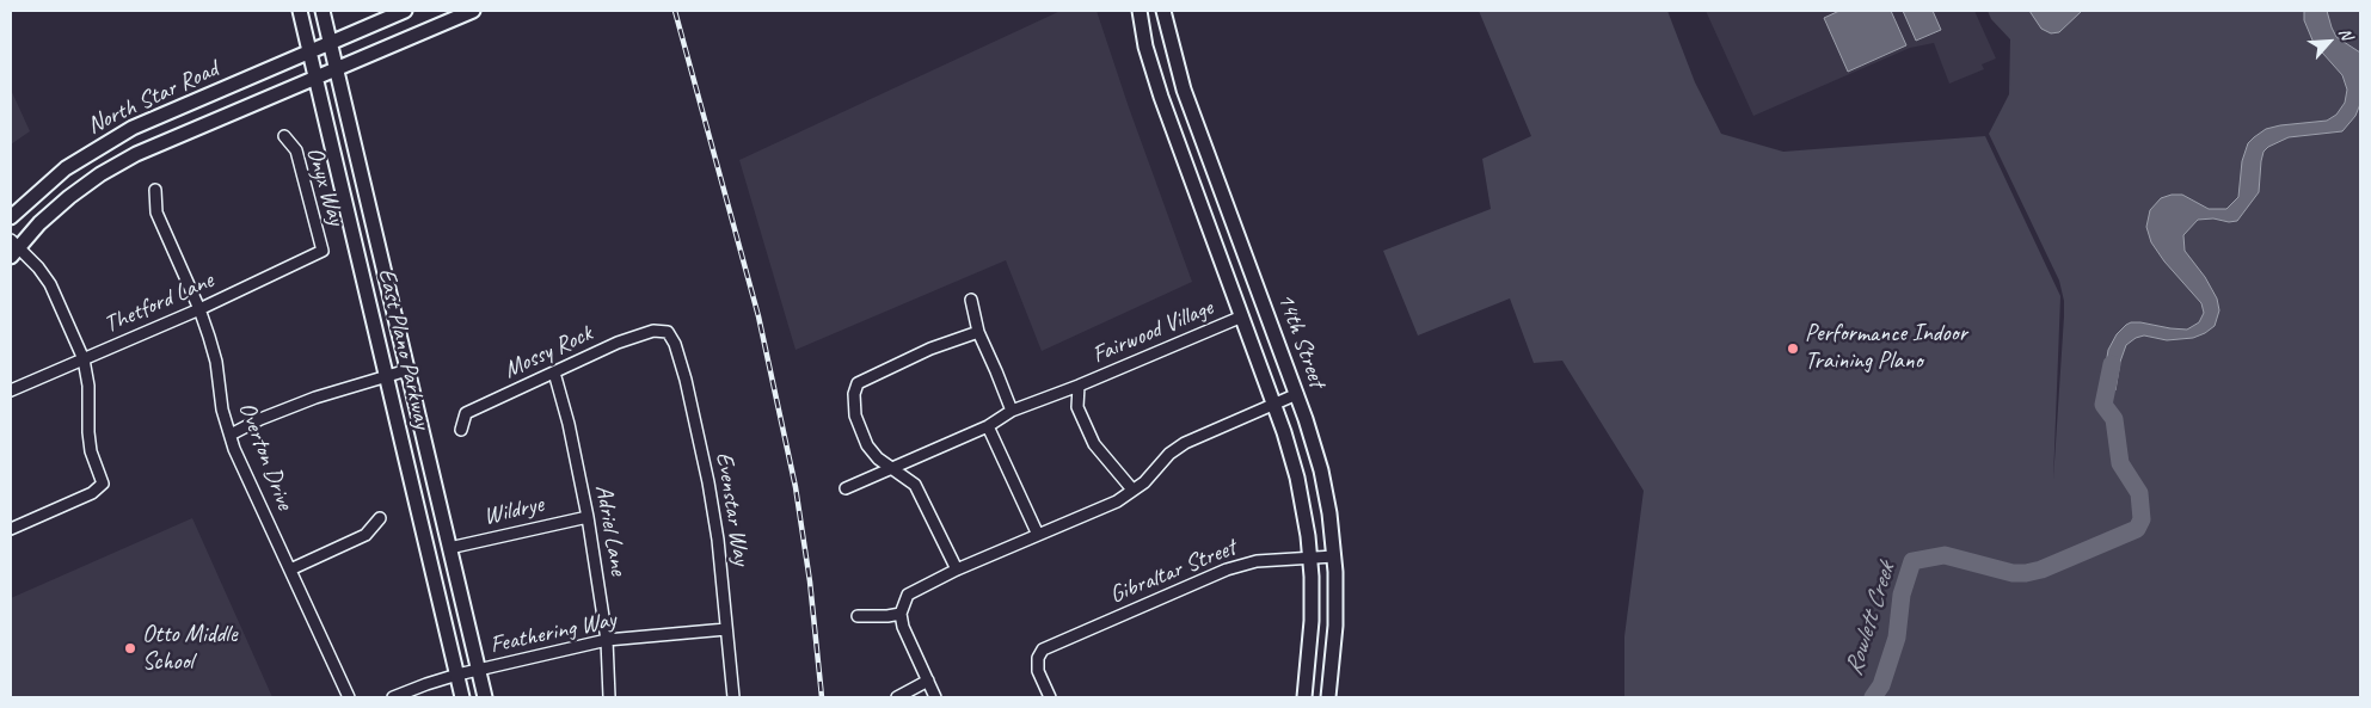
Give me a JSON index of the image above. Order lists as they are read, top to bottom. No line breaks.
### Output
{"streets":{"main road":["North Star Road","14th Street","East Plano Parkway"],"street":["Onyx Way","Thetford Lane","Fairwood Village","Mossy Rock","Overton Drive","Evenstar Way","Wildrye","Adriel Lane","Gibraltar Street","Feathering Way"]},"crossings":[["North Star Road","East Plano Parkway"],["Onyx Way","Thetford Lane"],["Thetford Lane","Overton Drive"],["Fairwood Village","14th Street"],["14th Street","Gibraltar Street"],["East Plano Parkway","Wildrye"],["East Plano Parkway","Feathering Way"],["Mossy Rock","Evenstar Way"],["Mossy Rock","Adriel Lane"],["Evenstar Way","Feathering Way"],["Wildrye","Adriel Lane"],["Adriel Lane","Feathering Way"]],"water":["Rowlett Creek"],"places":["Performance Indoor Training Plano","Otto Middle School"],"north":"top right"}
